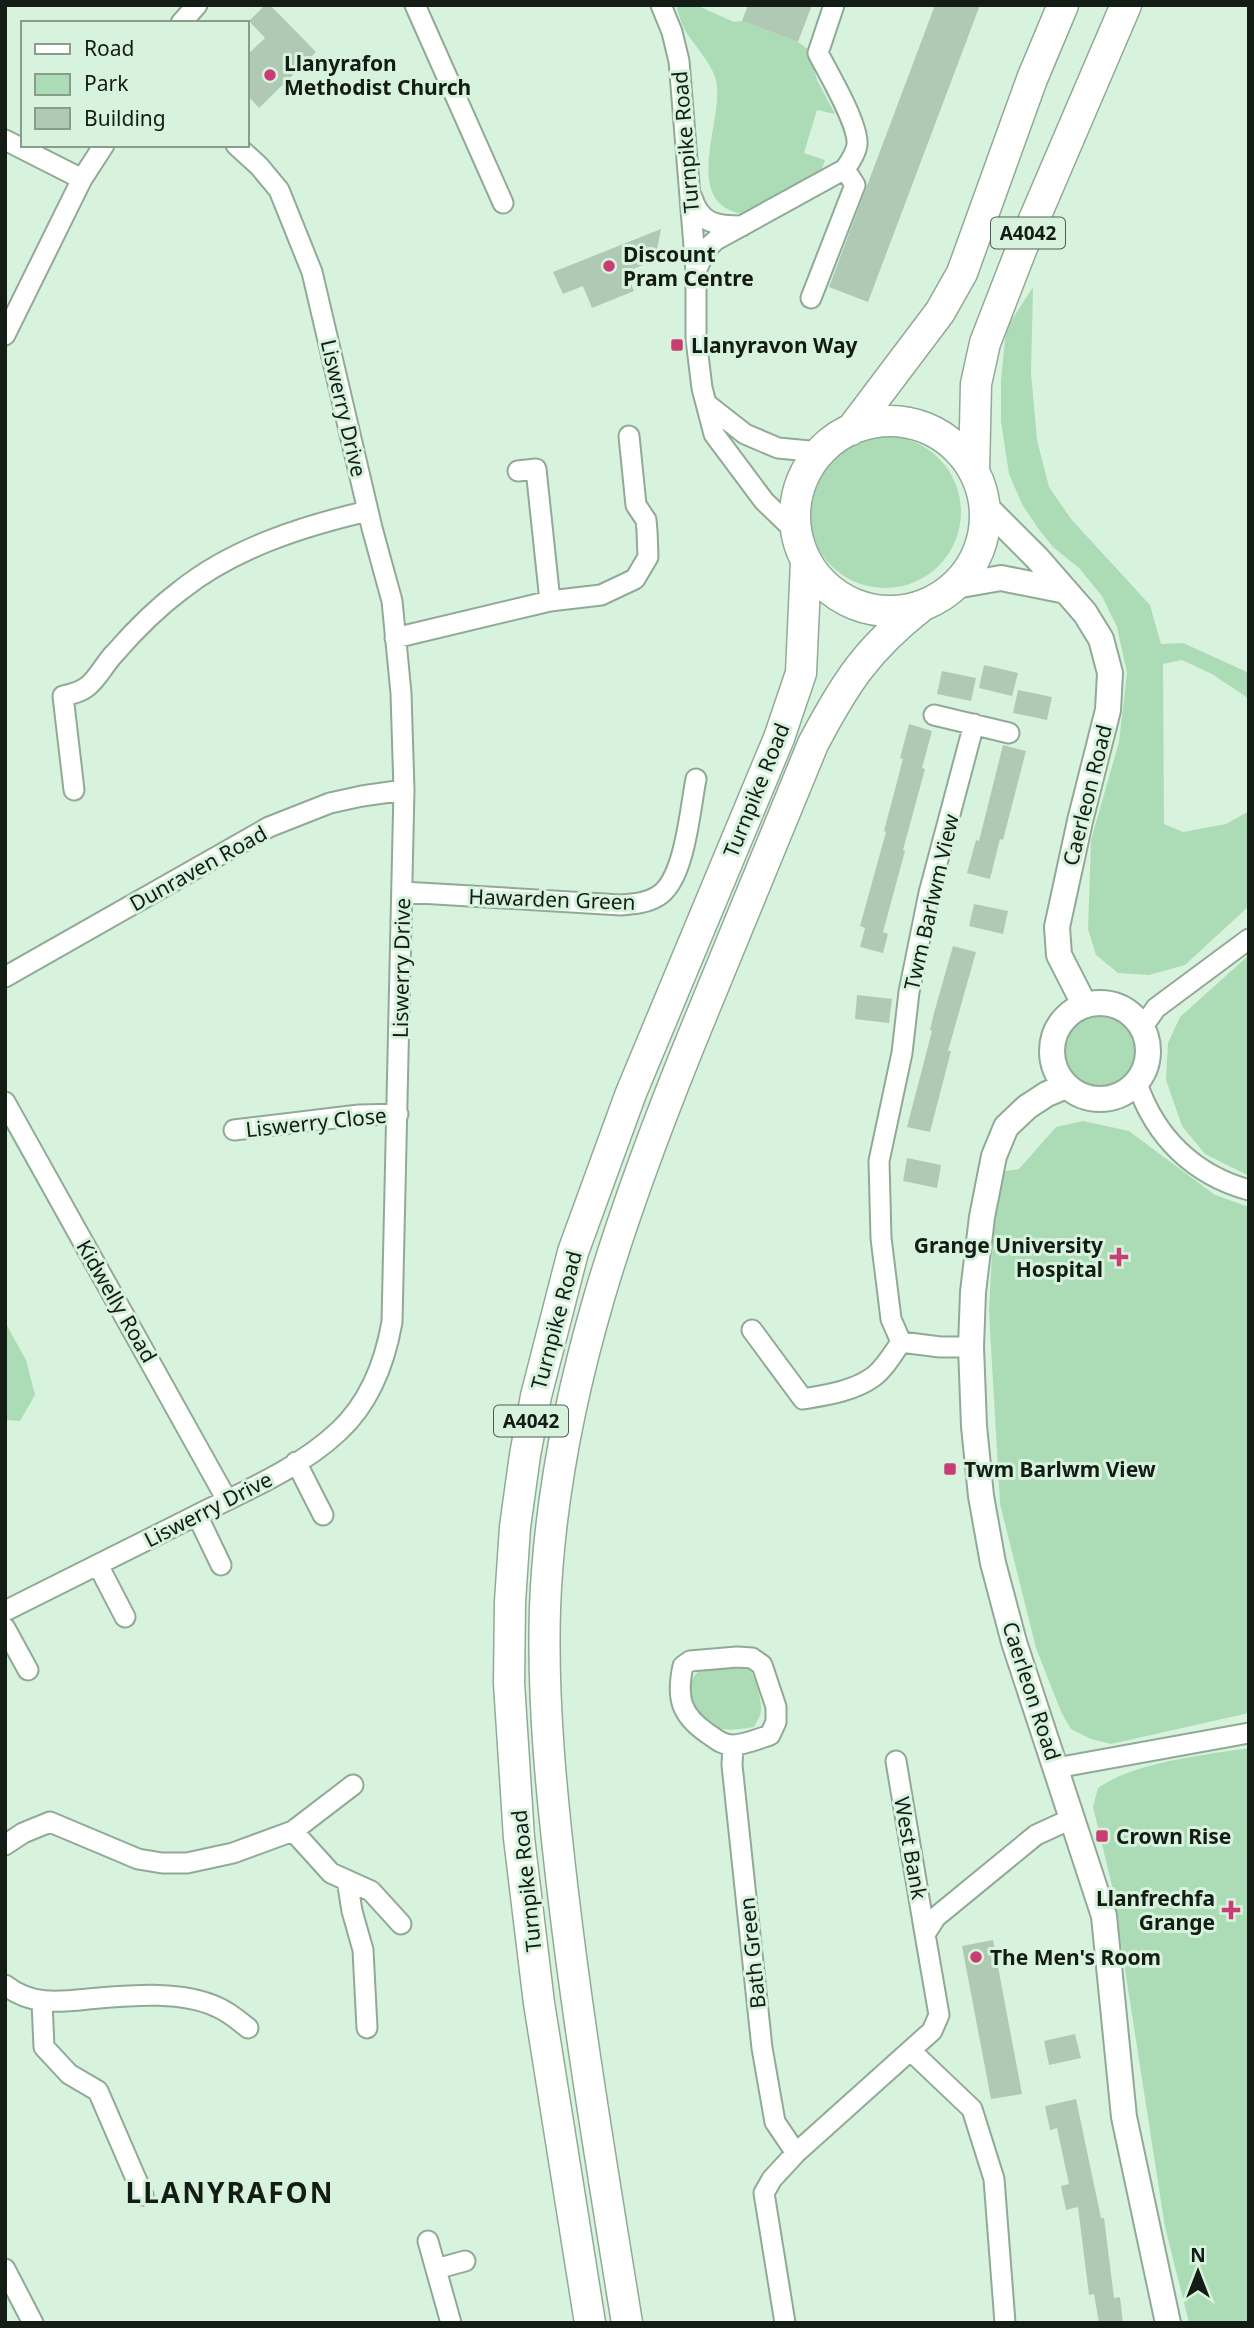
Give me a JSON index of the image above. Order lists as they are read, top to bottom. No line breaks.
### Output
{"streets":{"highway":["Turnpike Road","A4042"],"main road":["Caerleon Road"],"street":["Liswerry Drive","Dunraven Road","Hawarden Green","Twm Barlwm View","Liswerry Close","Kidwelly Road","West Bank","Bath Green"]},"crossings":[["Turnpike Road","A4042"],["Turnpike Road","Caerleon Road"],["A4042","Caerleon Road"],["Liswerry Drive","Dunraven Road"],["Liswerry Drive","Hawarden Green"],["Liswerry Drive","Liswerry Close"],["Liswerry Drive","Kidwelly Road"]],"districts":["LLANYRAFON"],"places":{"other":["Llanyrafon Methodist Church","Discount Pram Centre","The Men's Room"],"transit":["Llanyravon Way","Twm Barlwm View","Crown Rise"],"health":["Grange University Hospital","Llanfrechfa Grange"]},"legend":["Road","Park","Building"],"north":"top"}
